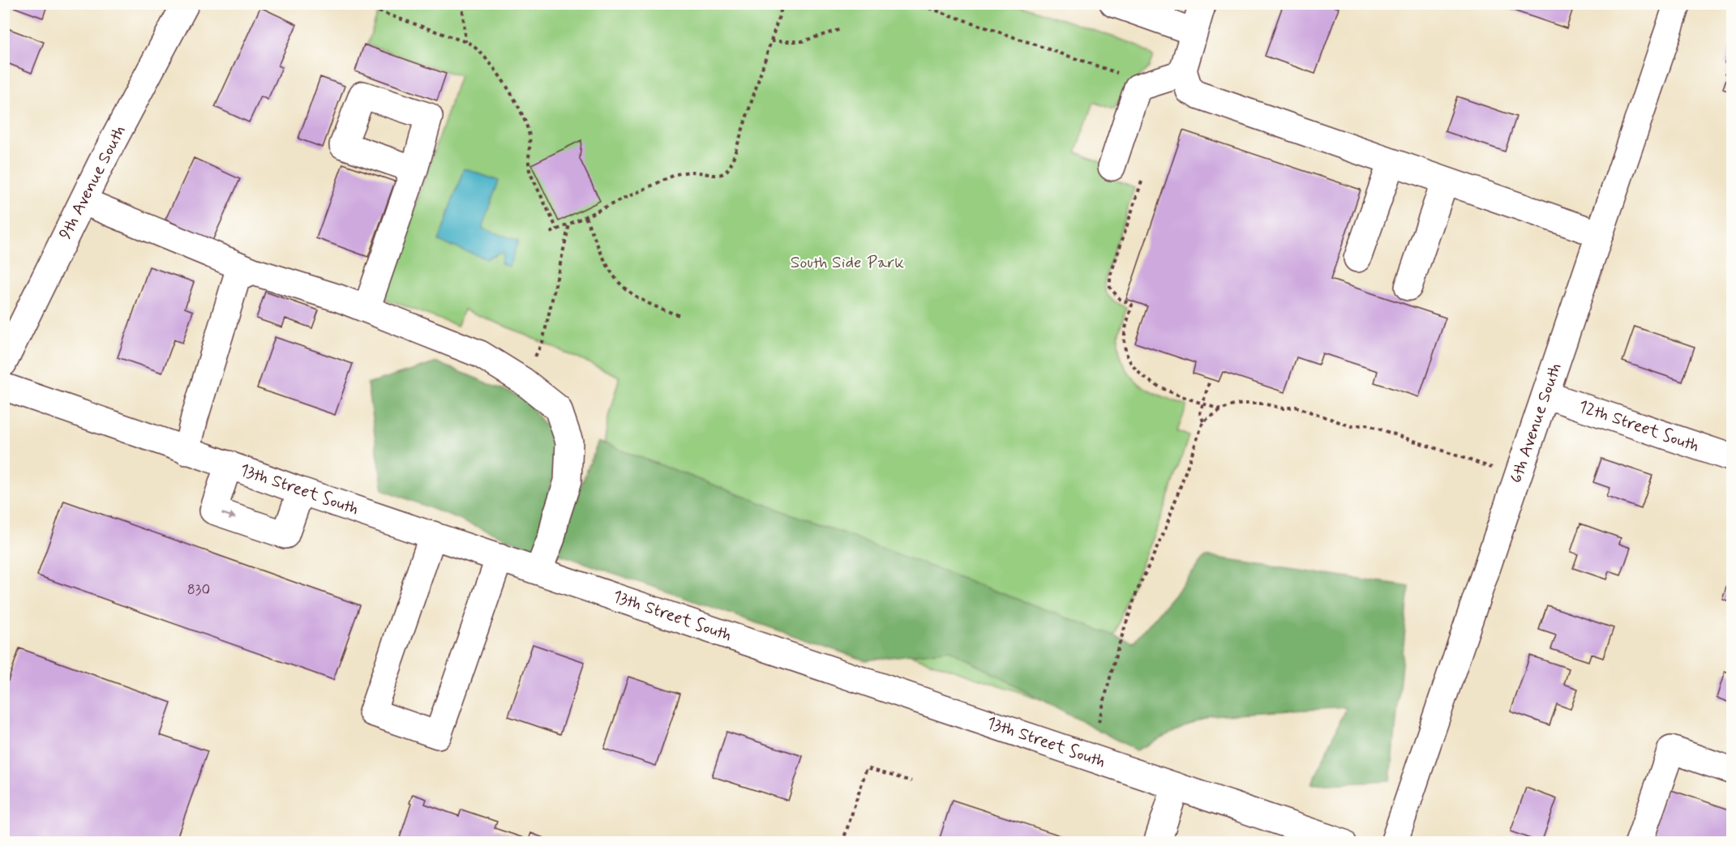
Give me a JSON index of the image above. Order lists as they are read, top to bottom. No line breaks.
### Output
{"streets":{"street":["9th Avenue South","6th Avenue South","12th Street South","13th Street South"]},"crossings":[["6th Avenue South","12th Street South"]],"parks":["South Side Park"],"house_numbers":["830"]}
